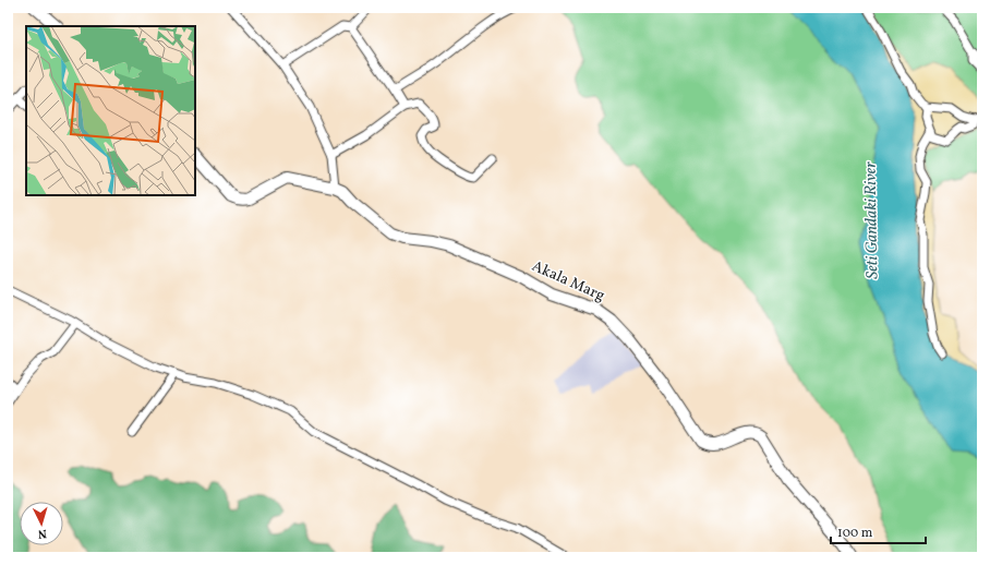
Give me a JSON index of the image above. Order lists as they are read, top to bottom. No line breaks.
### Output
{"streets":{"main road":["Akala Marg"]},"water":["Seti Gandaki River"],"scale_bar":"100 m","north":"bottom"}
